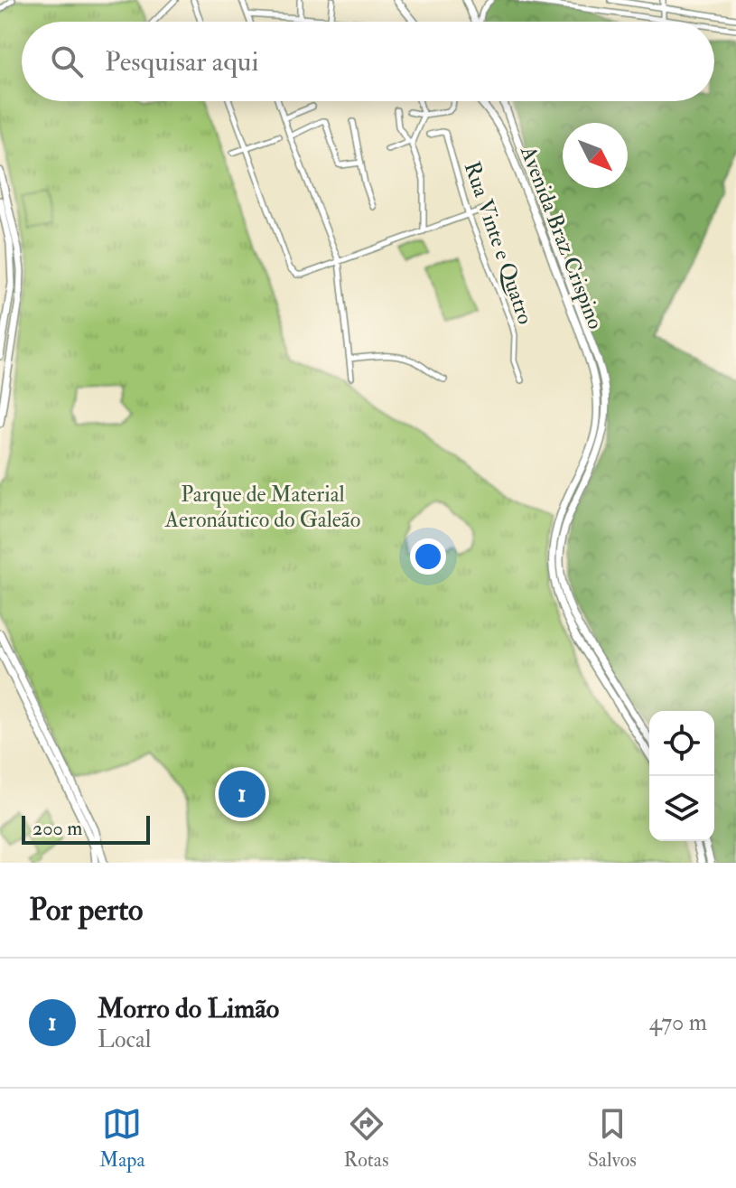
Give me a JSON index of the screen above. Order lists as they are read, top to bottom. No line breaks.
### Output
{"streets":{"main road":["Avenida Braz Crispino"],"street":["Rua Vinte e Quatro"]},"parks":["Parque de Material Aeronáutico do Galeão"],"scale_bar":"200 m","north":"bottom right","page":{"search":"Pesquisar aqui","pins":"1","scale":"200 m","heading":"Por perto","list":[{"mark":"1","name":"Morro do Limão","note":"Local","value":"470 m"}],"nav":["Mapa","Rotas","Salvos"]}}
